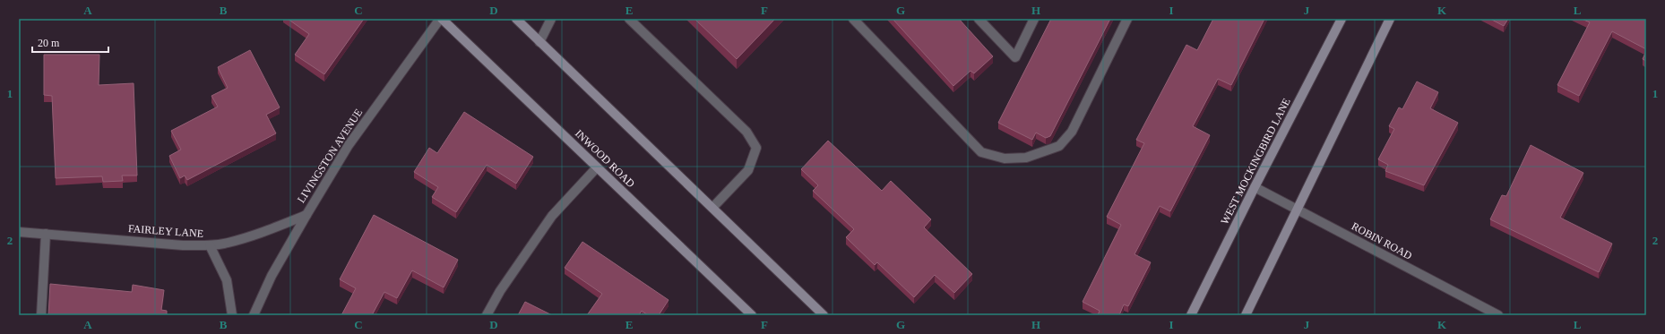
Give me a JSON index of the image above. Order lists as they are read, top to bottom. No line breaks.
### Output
{"streets":{"main road":["INWOOD ROAD","WEST MOCKINGBIRD LANE"],"street":["LIVINGSTON AVENUE","FAIRLEY LANE","ROBIN ROAD"]},"crossings":[["LIVINGSTON AVENUE","INWOOD ROAD"],["LIVINGSTON AVENUE","FAIRLEY LANE"],["WEST MOCKINGBIRD LANE","ROBIN ROAD"]],"scale_bar":"20 m","grid":{"columns":["A","B","C","D","E","F","G","H","I","J","K","L"],"rows":["1","2"]}}
